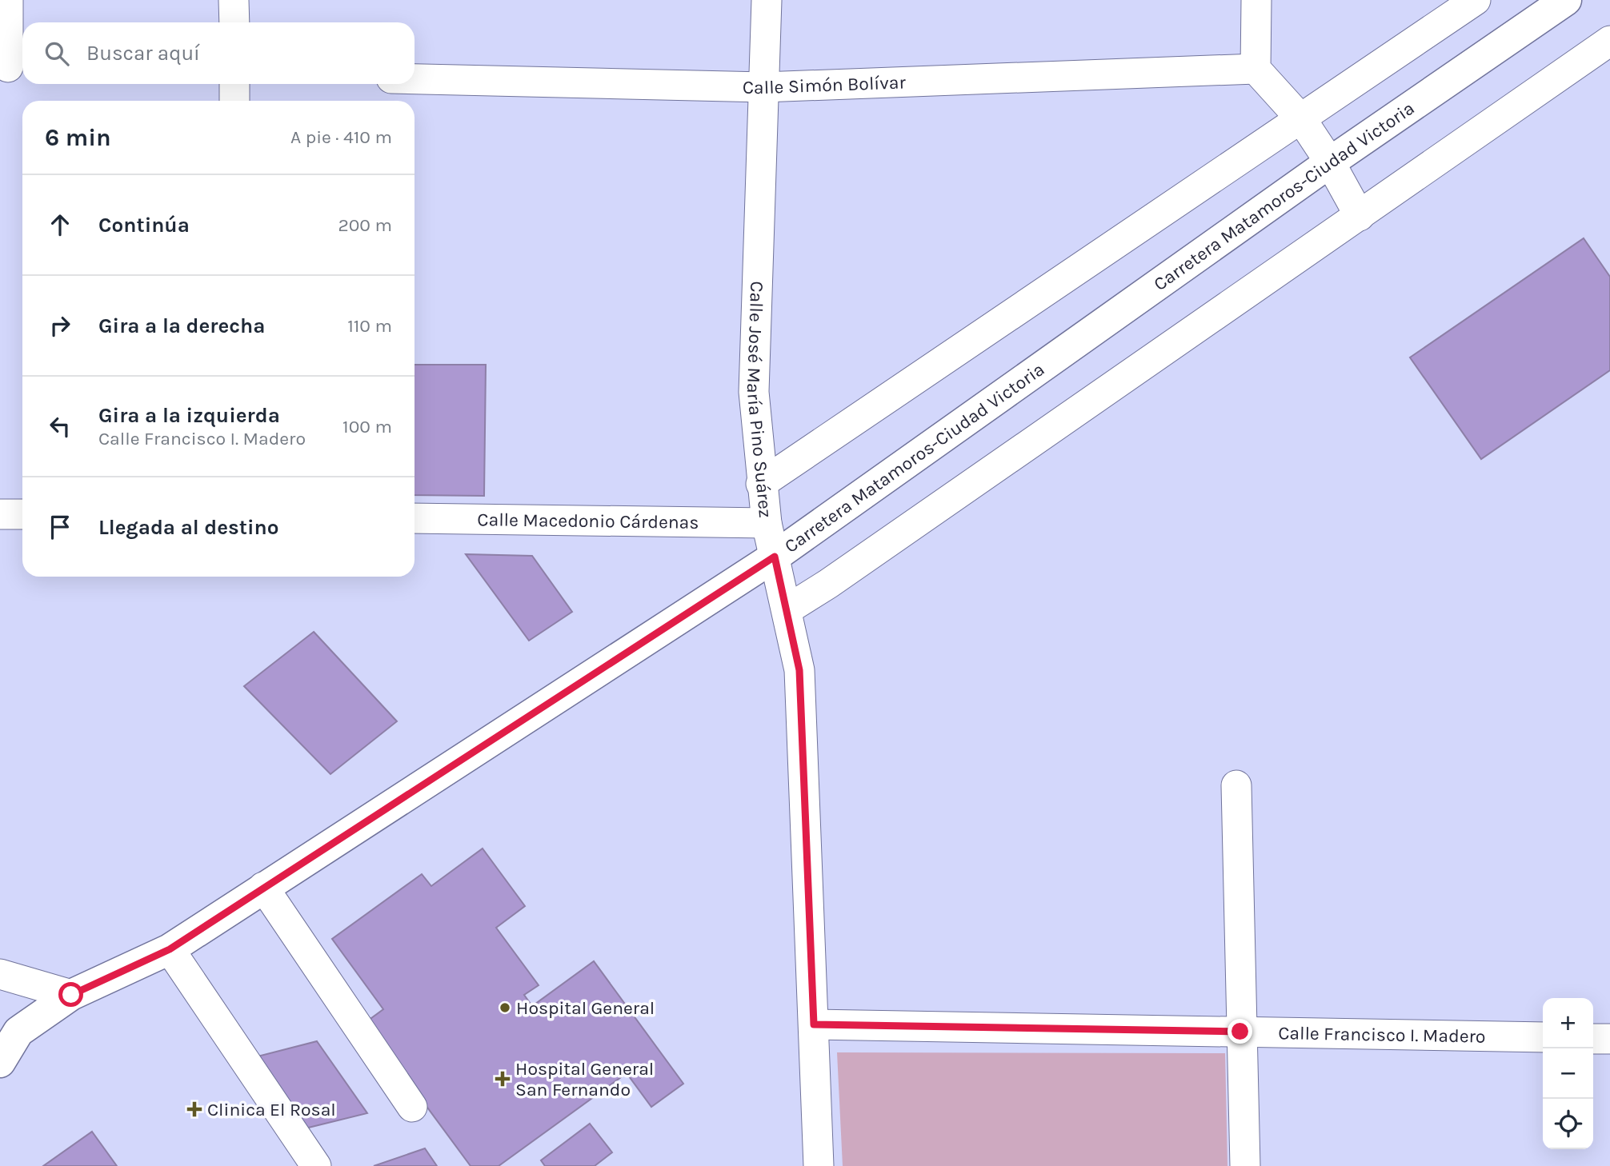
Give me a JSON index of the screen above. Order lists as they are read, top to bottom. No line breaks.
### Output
{"streets":{"main road":["Carretera Matamoros-Ciudad Victoria"],"street":["Calle Simón Bolívar","Calle José María Pino Suárez","Calle Macedonio Cárdenas","Calle Francisco I. Madero"]},"crossings":[["Calle Simón Bolívar","Calle José María Pino Suárez"],["Carretera Matamoros-Ciudad Victoria","Calle José María Pino Suárez"],["Calle José María Pino Suárez","Calle Macedonio Cárdenas"],["Calle José María Pino Suárez","Calle Francisco I. Madero"]],"places":{"other":["Hospital General"],"health":["Hospital General San Fernando","Clinica El Rosal"]},"page":{"search":"Buscar aquí","heading":["6 min","A pie · 410 m"],"list":[["Continúa","200 m"],["Gira a la derecha","110 m"],["Gira a la izquierda","Calle Francisco I. Madero","100 m"],"Llegada al destino"],"map_buttons":["+","−"]}}
